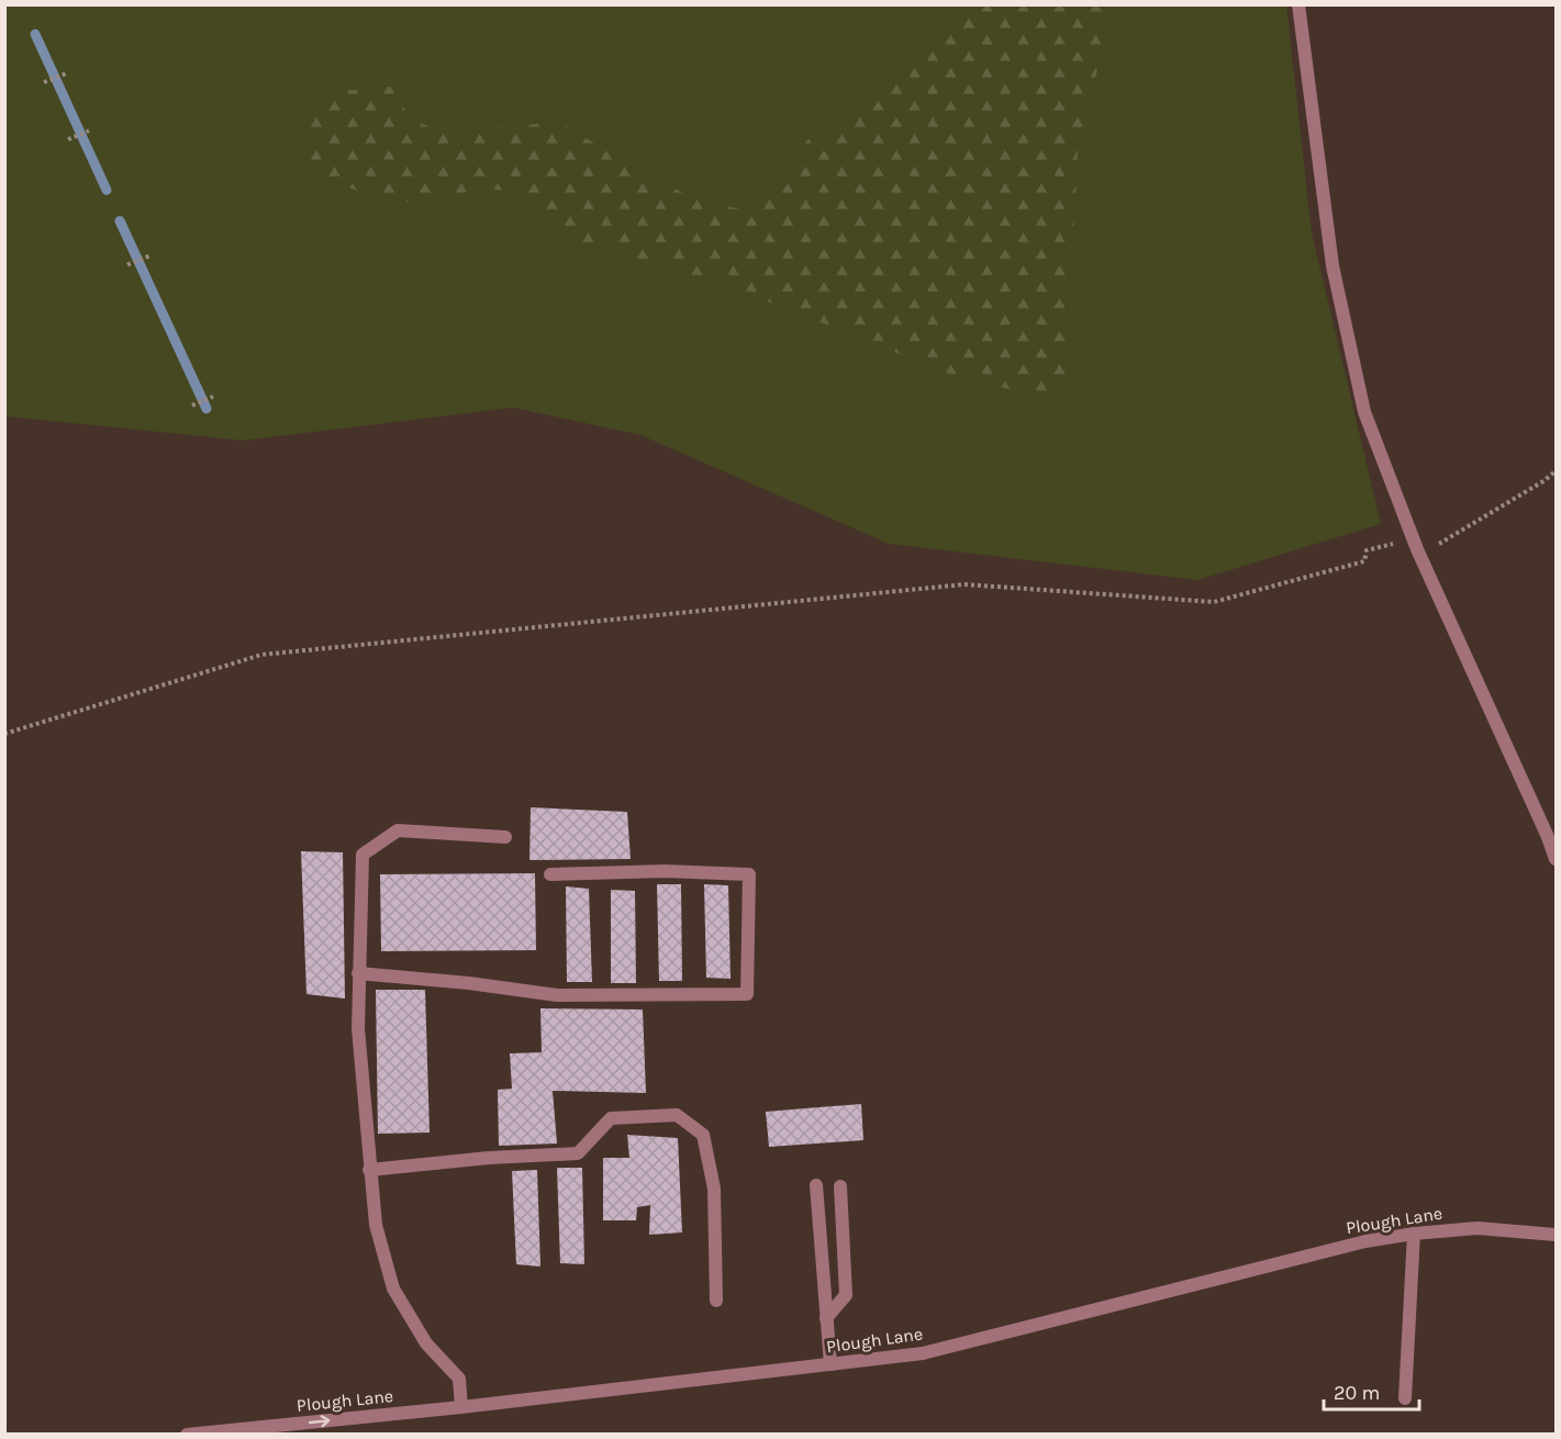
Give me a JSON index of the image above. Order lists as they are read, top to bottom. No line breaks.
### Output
{"streets":{"street":["Plough Lane"]},"scale_bar":"20 m"}
